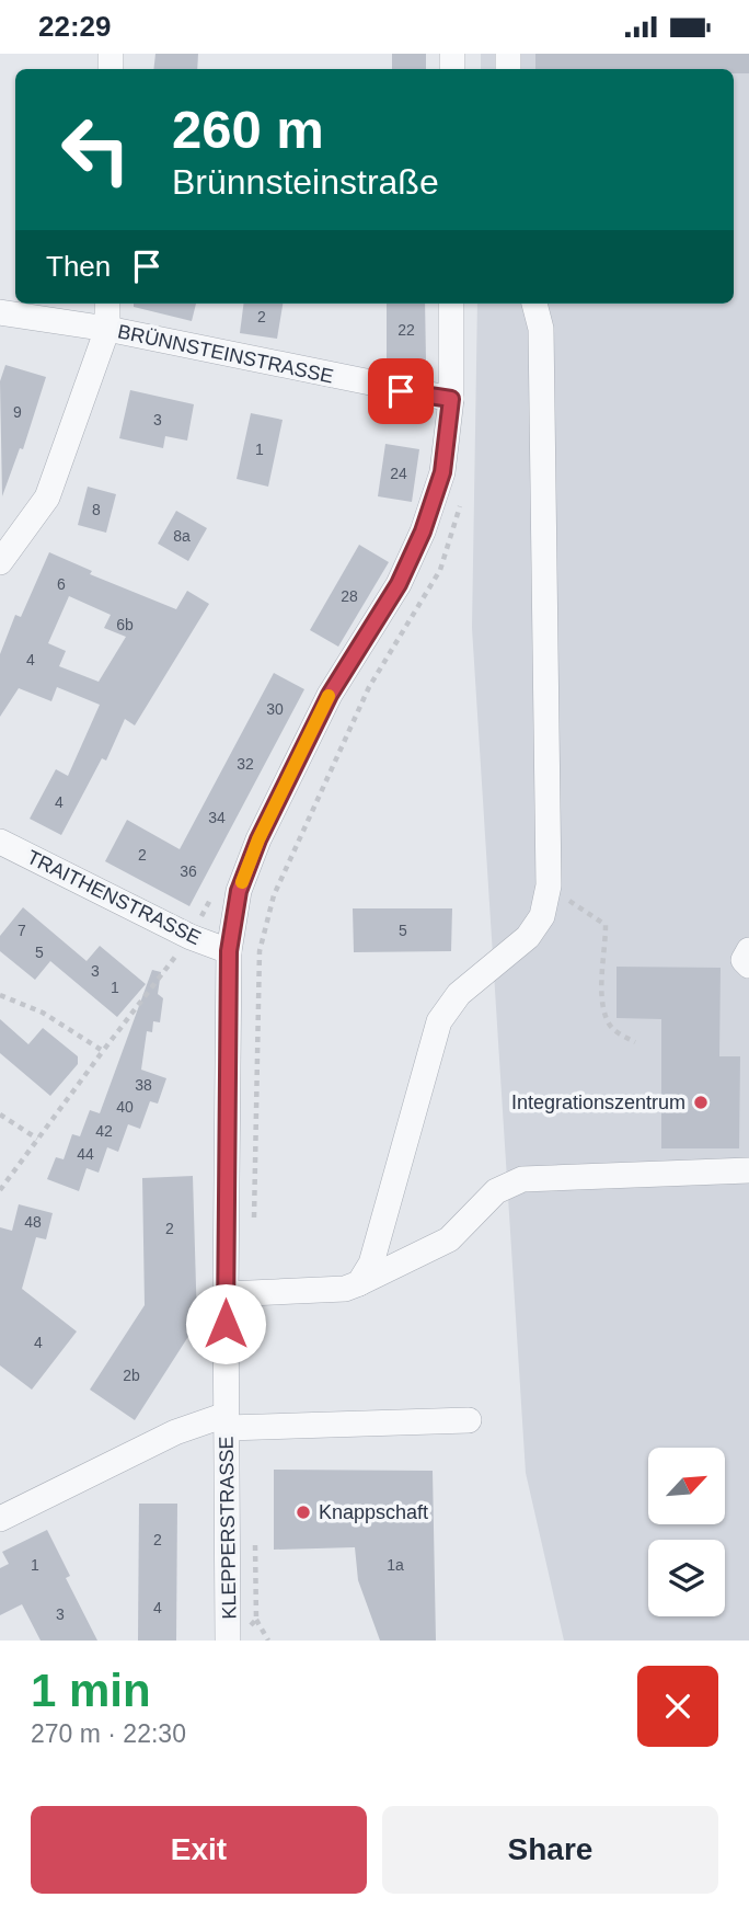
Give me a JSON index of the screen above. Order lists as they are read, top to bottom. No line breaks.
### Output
{"streets":{"street":["BRÜNNSTEINSTRASSE","TRAITHENSTRASSE","KLEPPERSTRASSE"]},"crossings":[["BRÜNNSTEINSTRASSE","KLEPPERSTRASSE"],["TRAITHENSTRASSE","KLEPPERSTRASSE"]],"places":["Integrationszentrum","Knappschaft"],"house_numbers":["2","22","9","3","1","24","8","8a","6","28","6b","4","30","32","4","34","2","36","7","5","5","3","1","38","40","42","44","48","2","4","2b","2","1","1a","4","3"],"north":"top right","page":{"status":"22:29","turn":["260 m","Brünnsteinstraße"],"then":"Then","heading":["1 min","270 m · 22:30"],"buttons":["Exit","Share"]}}
